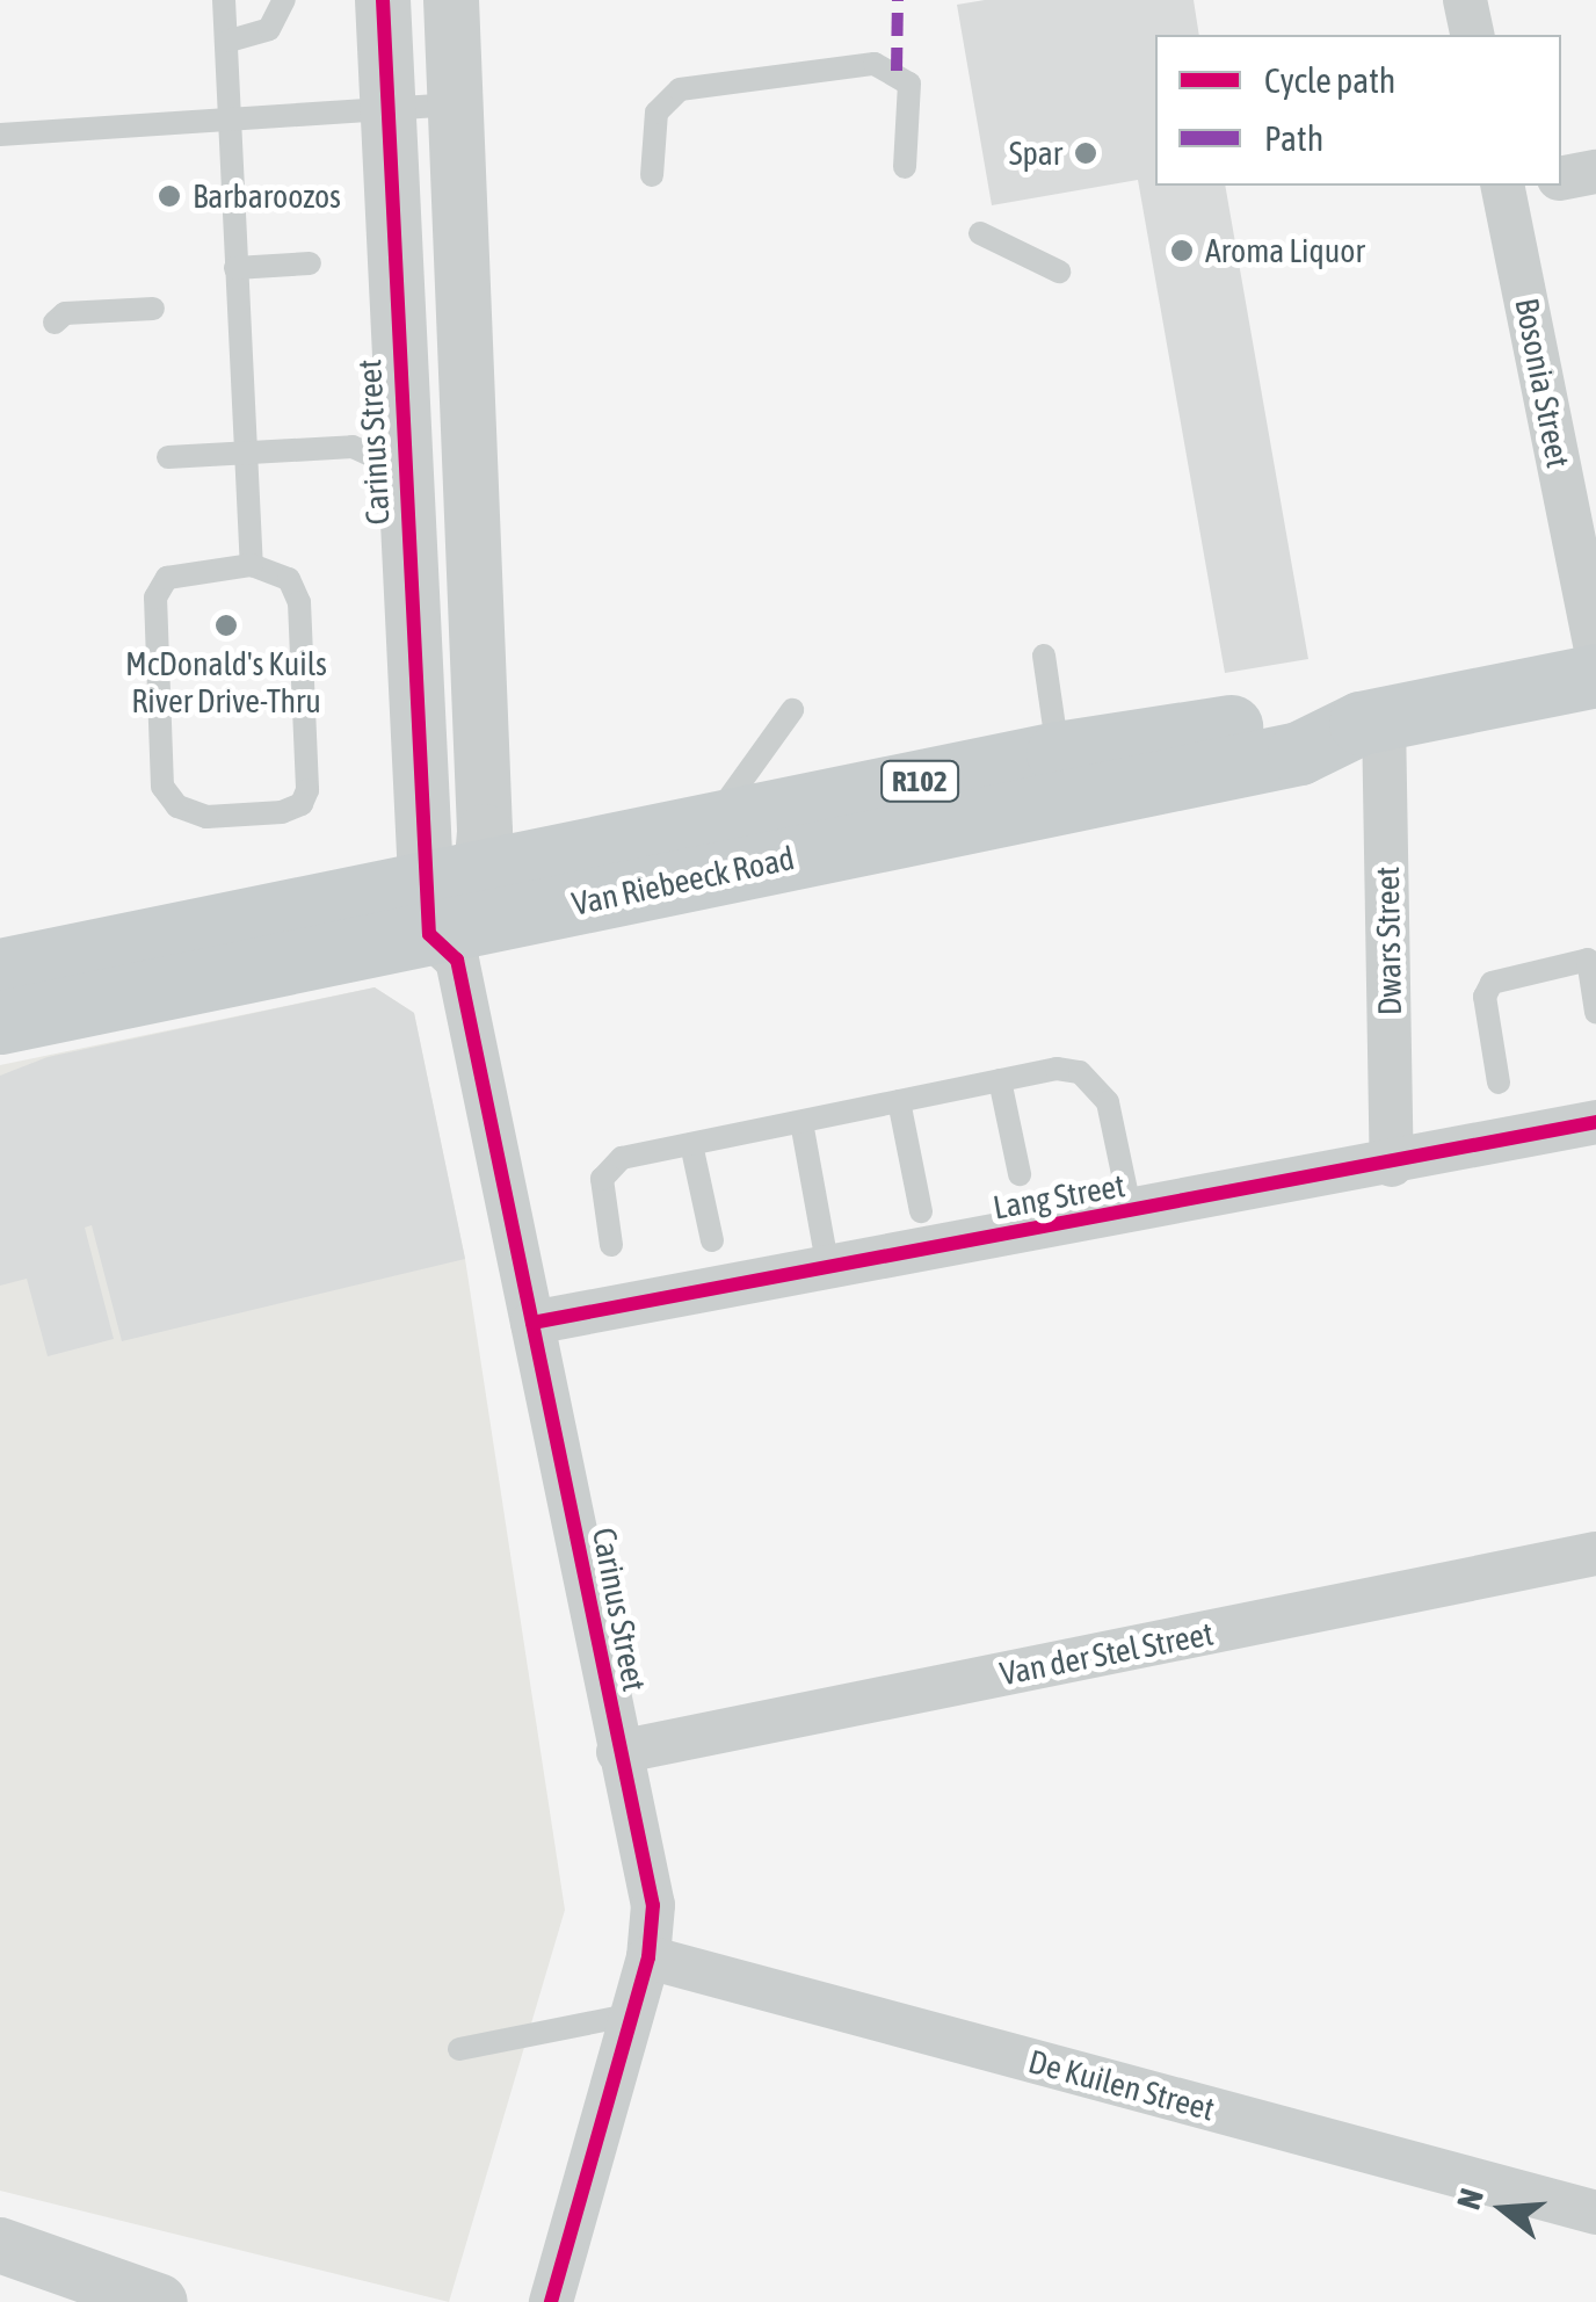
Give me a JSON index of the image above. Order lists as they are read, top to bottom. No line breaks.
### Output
{"streets":{"main road":["R102","Van Riebeeck Road"],"street":["Bosonia Street","Carinus Street","Dwars Street","Lang Street","Van der Stel Street","De Kuilen Street"]},"crossings":[["Carinus Street","Van Riebeeck Road"],["Carinus Street","Lang Street"],["Carinus Street","Van der Stel Street"],["Carinus Street","De Kuilen Street"],["Van Riebeeck Road","Dwars Street"],["Dwars Street","Lang Street"]],"places":["Spar","Barbaroozos","Aroma Liquor","McDonald's Kuils River Drive-Thru"],"legend":["Cycle path","Path"],"north":"left"}
